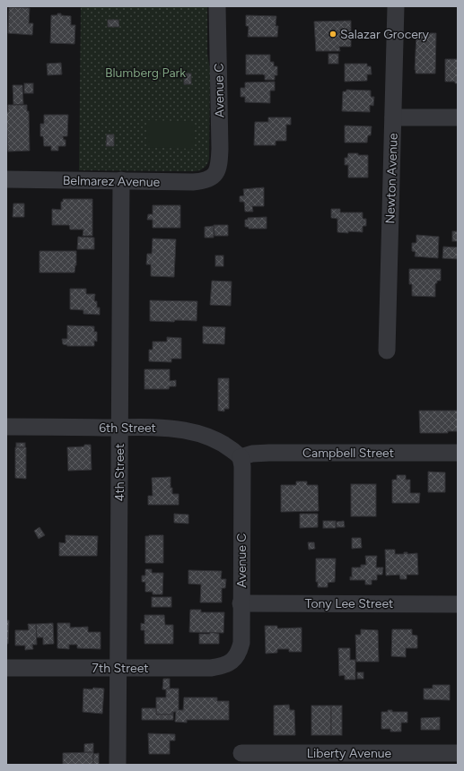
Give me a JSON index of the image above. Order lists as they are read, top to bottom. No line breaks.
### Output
{"streets":{"street":["Avenue C","Newton Avenue","Belmarez Avenue","6th Street","Campbell Street","4th Street","Tony Lee Street","7th Street","Liberty Avenue"]},"crossings":[["Avenue C","Belmarez Avenue"],["Avenue C","6th Street"],["Avenue C","Campbell Street"],["Avenue C","Tony Lee Street"],["Avenue C","7th Street"],["Belmarez Avenue","4th Street"],["6th Street","Campbell Street"],["6th Street","4th Street"],["4th Street","7th Street"]],"parks":["Blumberg Park"],"places":["Salazar Grocery"]}
